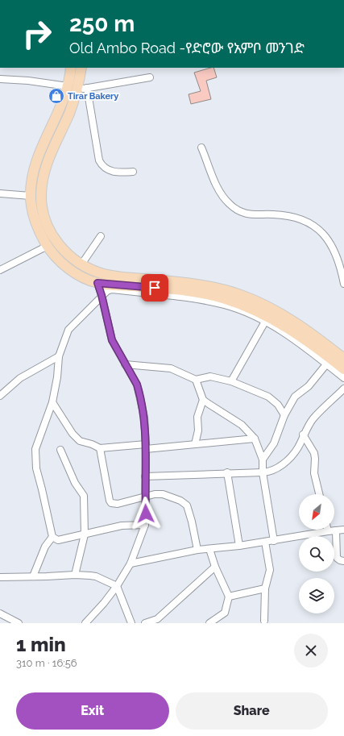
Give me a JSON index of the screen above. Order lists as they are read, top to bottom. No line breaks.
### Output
{"places":{"shop":["Tirar Bakery"]},"north":"bottom left","page":{"turn":["250 m","Old Ambo Road -የድሮው የአምቦ መንገድ"],"heading":["1 min","310 m · 16:56"],"buttons":["Exit","Share"]}}
